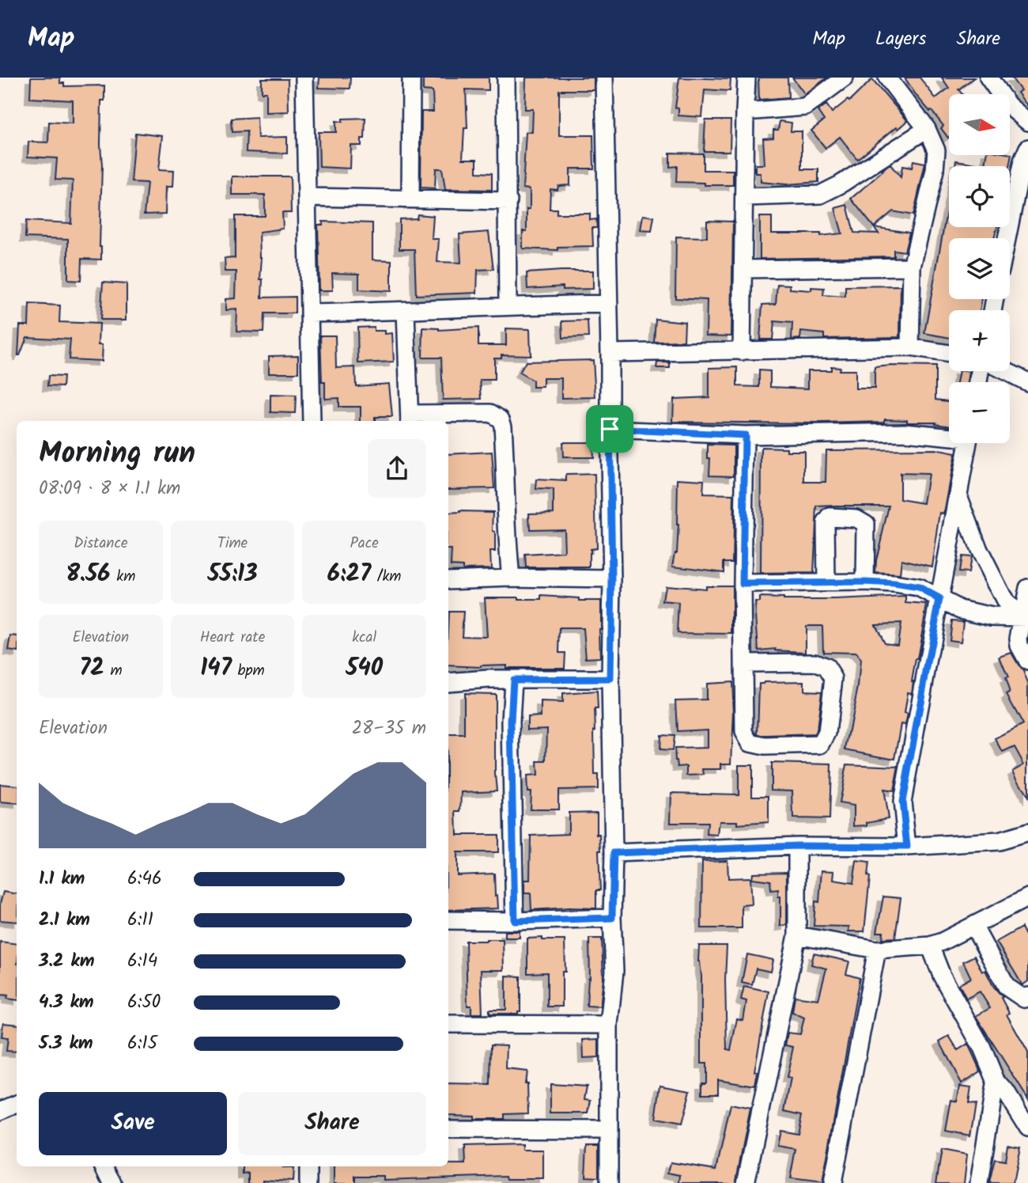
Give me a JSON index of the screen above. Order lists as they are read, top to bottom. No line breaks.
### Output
{"north":"right","page":{"header":"Map","nav":["Map","Layers","Share"],"map_buttons":["+","−"],"heading":["Morning run","08:09 · 8 × 1.1 km"],"stats":[["Distance","8.56 km"],["Time","55:13"],["Pace","6:27 /km"],["Elevation","72 m"],["Heart rate","147 bpm"],["kcal","540"]],"chart":["Elevation","28–35 m"],"list":[{"name":"1.1 km","note":"6:46"},{"name":"2.1 km","note":"6:11"},{"name":"3.2 km","note":"6:14"},{"name":"4.3 km","note":"6:50"},{"name":"5.3 km","note":"6:15"}],"buttons":["Save","Share"]}}
